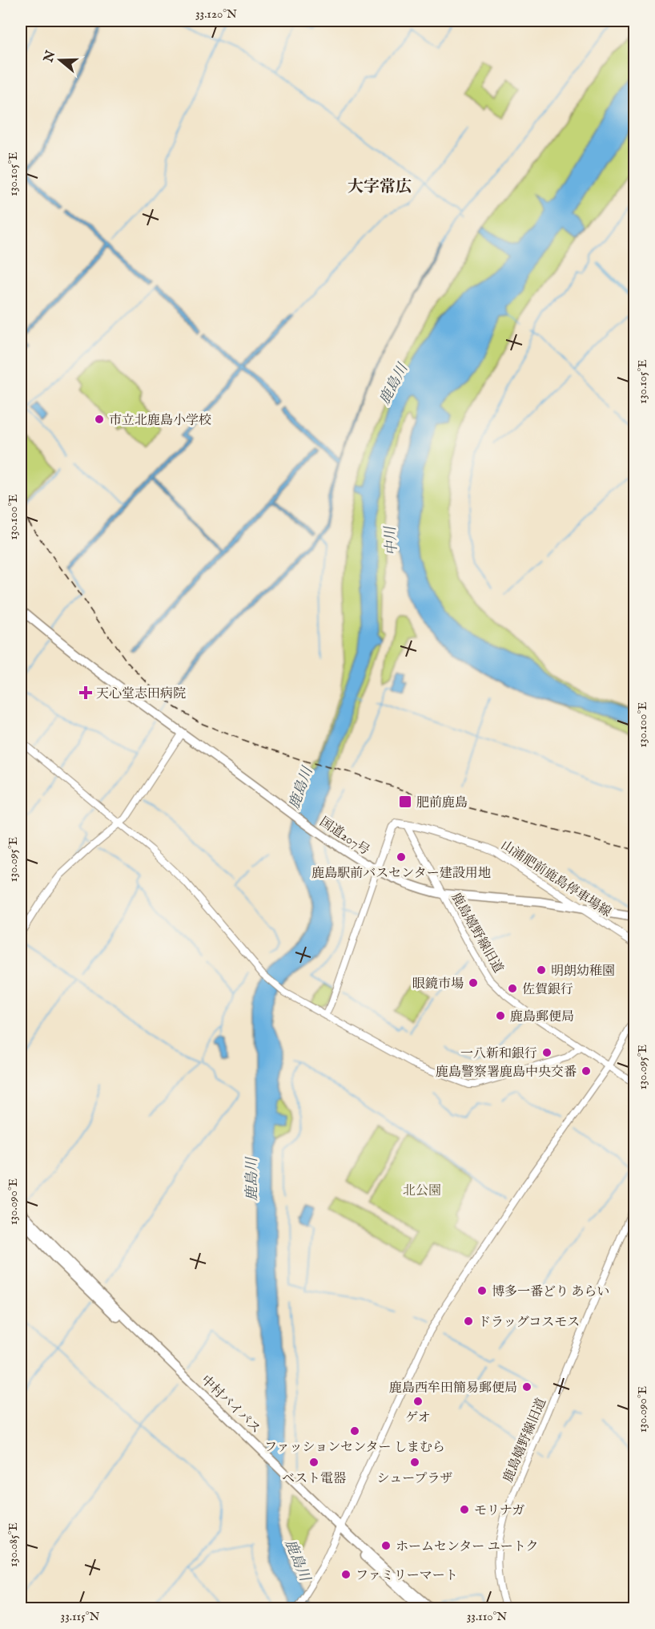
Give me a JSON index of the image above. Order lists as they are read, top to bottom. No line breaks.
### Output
{"streets":{"highway":["国道207号","中村バイパス"],"main road":["山浦肥前鹿島停車場線"],"street":["鹿島嬉野線旧道"]},"crossings":[["国道207号","山浦肥前鹿島停車場線"],["国道207号","鹿島嬉野線旧道"],["山浦肥前鹿島停車場線","鹿島嬉野線旧道"]],"districts":["大字常広"],"water":["鹿島川","中川"],"parks":["北公園"],"places":{"other":["市立北鹿島小学校","鹿島駅前バスセンター建設用地","明朗幼稚園","眼鏡市場","佐賀銀行","鹿島郵便局","一八新和銀行","鹿島警察署鹿島中央交番","博多一番どり あらい","ドラッグコスモス","鹿島西牟田簡易郵便局","ゲオ","ファッションセンター しまむら","ベスト電器","シュープラザ","モリナガ","ホームセンター ユートク","ファミリーマート"],"health":["天心堂志田病院"],"transit":["肥前鹿島"]},"north":"left","coordinates":["33.120°N","130.105°E","130.100°E","130.095°E","130.090°E","130.085°E","33.115°N","33.110°N"]}
